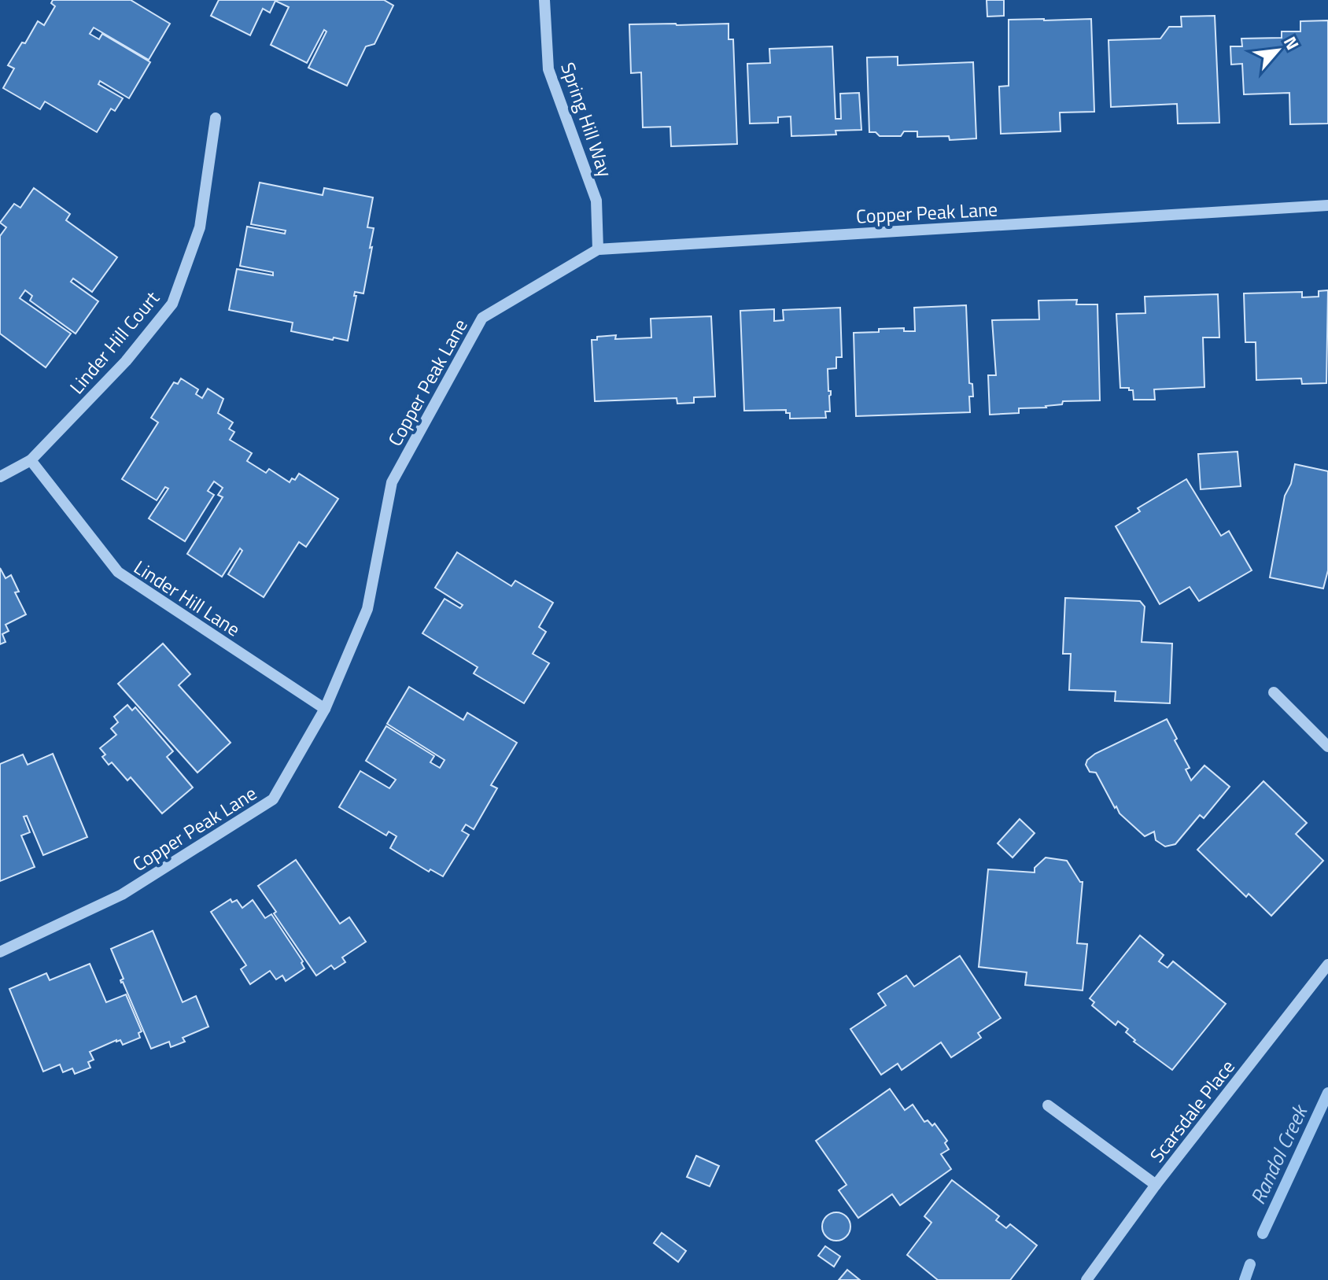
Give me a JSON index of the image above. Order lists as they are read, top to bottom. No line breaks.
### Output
{"streets":{"street":["Spring Hill Way","Copper Peak Lane","Linder Hill Court","Linder Hill Lane","Scarsdale Place"]},"crossings":[["Spring Hill Way","Copper Peak Lane"],["Copper Peak Lane","Linder Hill Lane"],["Linder Hill Court","Linder Hill Lane"]],"water":["Randol Creek"],"north":"top right"}
